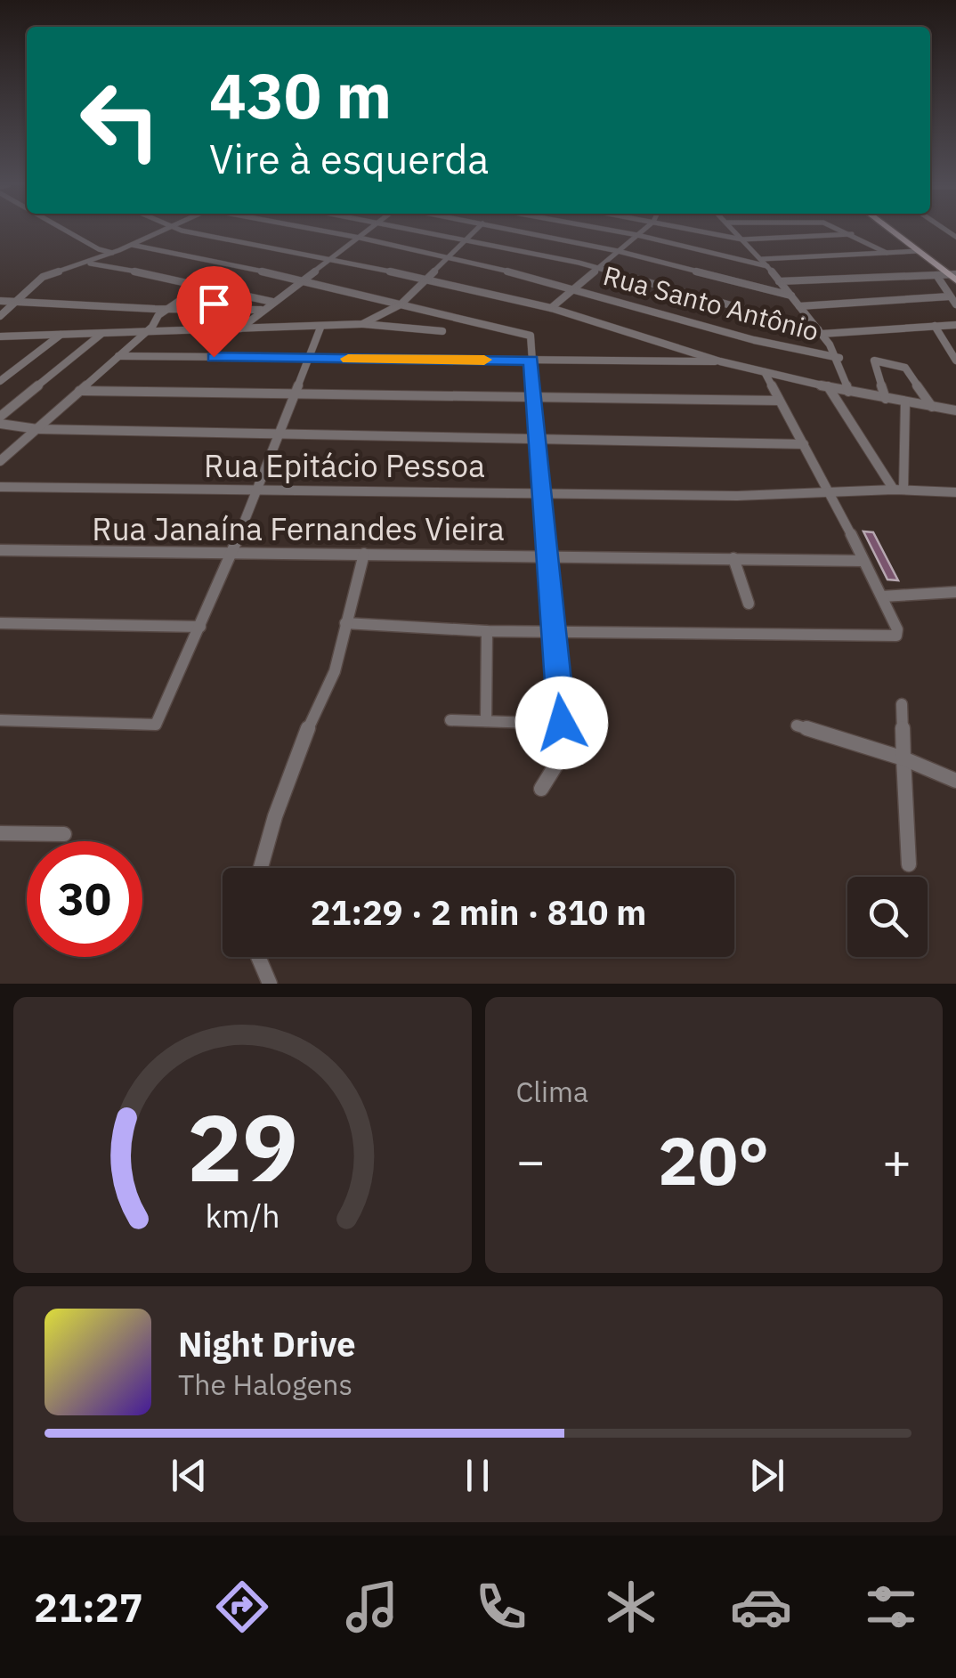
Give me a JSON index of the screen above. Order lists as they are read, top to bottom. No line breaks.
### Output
{"streets":{"street":["Rua Santo Antônio","Rua Epitácio Pessoa","Rua Janaína Fernandes Vieira"]},"page":{"turn":["430 m","Vire à esquerda"],"limit":"30","trip":"21:29 · 2 min · 810 m","tile":"Clima","heat":["−","20°","+"],"song":["Night Drive","The Halogens"],"tabs":"21:27","gauge":["29","km/h"]}}
